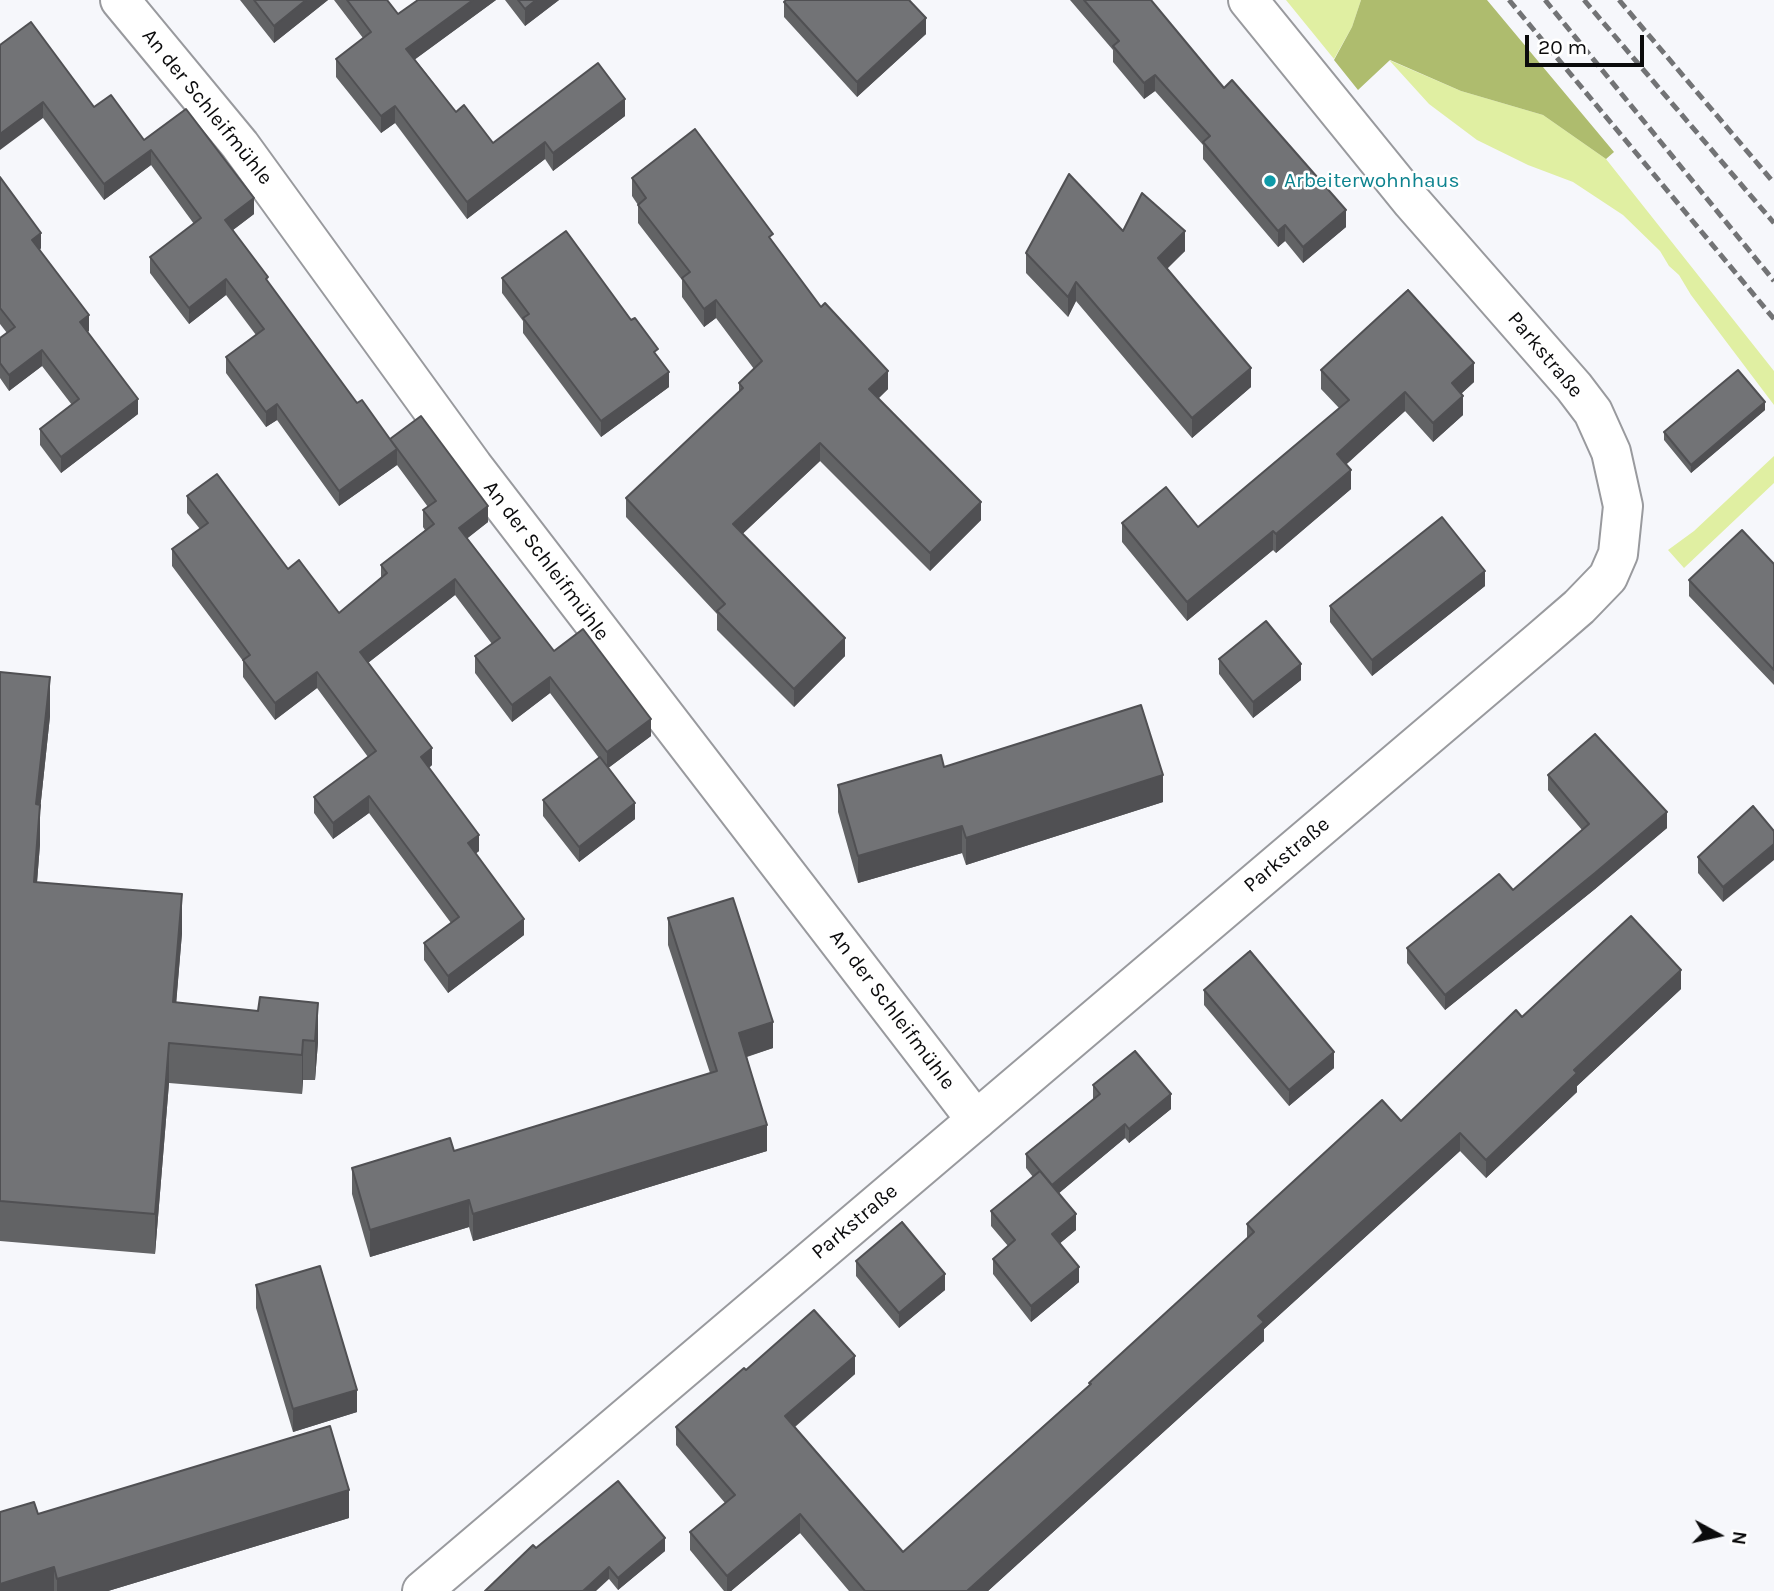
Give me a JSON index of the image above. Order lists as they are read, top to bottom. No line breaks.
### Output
{"streets":{"street":["An der Schleifmühle","Parkstraße"]},"crossings":[["An der Schleifmühle","Parkstraße"]],"places":["Arbeiterwohnhaus"],"scale_bar":"20 m","north":"right"}
